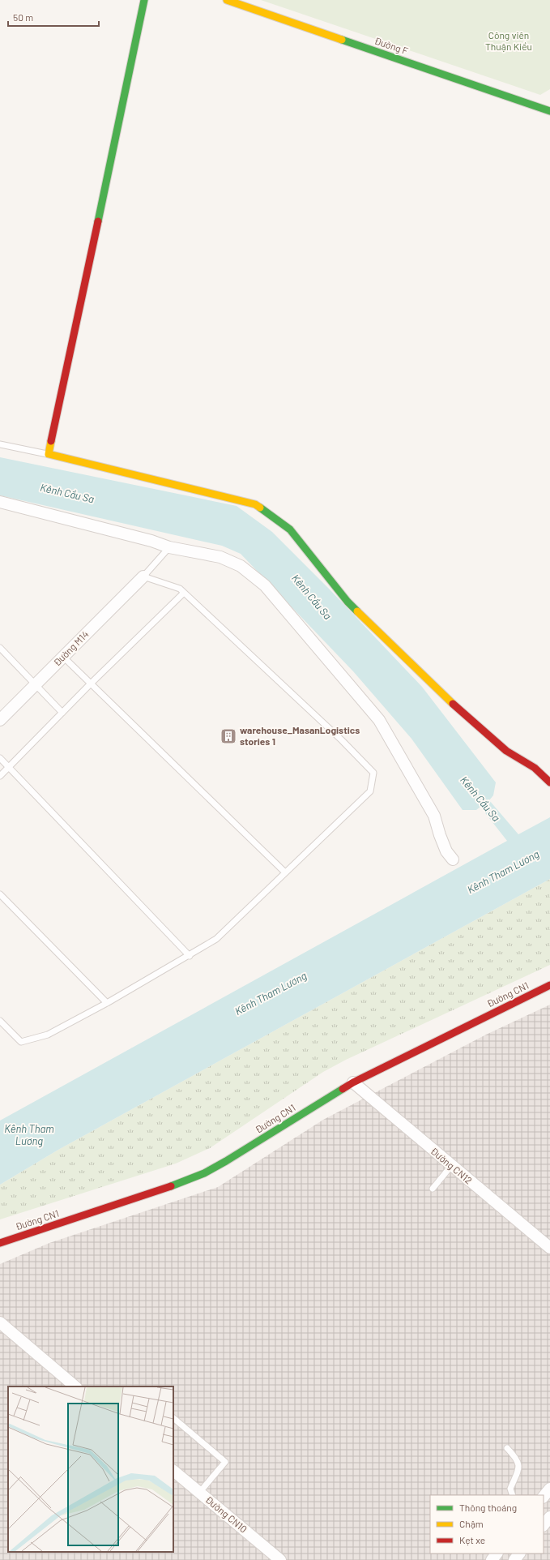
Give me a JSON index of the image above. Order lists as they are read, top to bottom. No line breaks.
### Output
{"streets":{"street":["Đường F","Đường M14","Đường CN1","Đường CN12","Đường CN10"]},"crossings":[["Đường CN1","Đường CN12"]],"water":["Kênh Cầu Sa","Kênh Tham Lương"],"parks":["Công viên Thuận Kiều"],"places":{"building":["warehouse_MasanLogistics stories 1"]},"legend":["Thông thoáng","Chậm","Kẹt xe"],"scale_bar":"50 m"}
